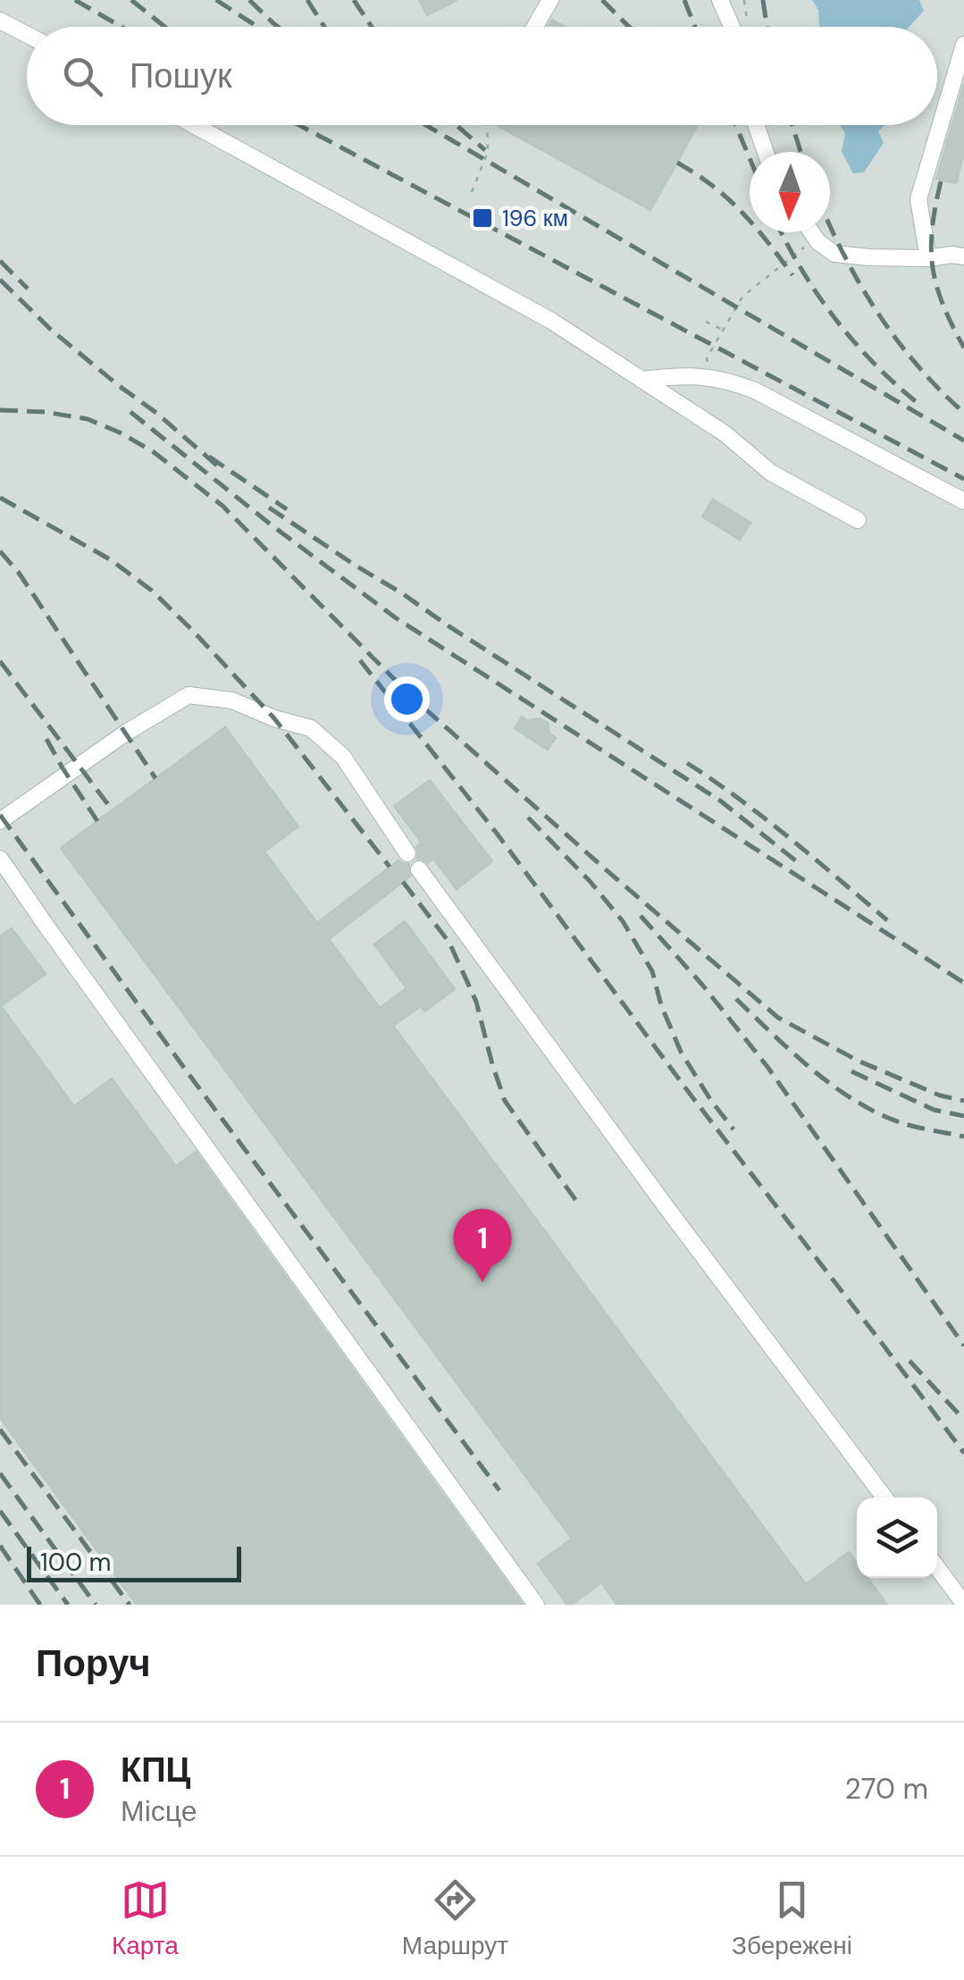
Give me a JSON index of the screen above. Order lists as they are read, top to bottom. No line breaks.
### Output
{"places":{"transit":["196 км"]},"scale_bar":"100 m","north":"bottom","page":{"search":"Пошук","pins":"1","scale":"100 m","heading":"Поруч","list":[{"mark":"1","name":"КПЦ","note":"Місце","value":"270 m"}],"nav":["Карта","Маршрут","Збережені"]}}
